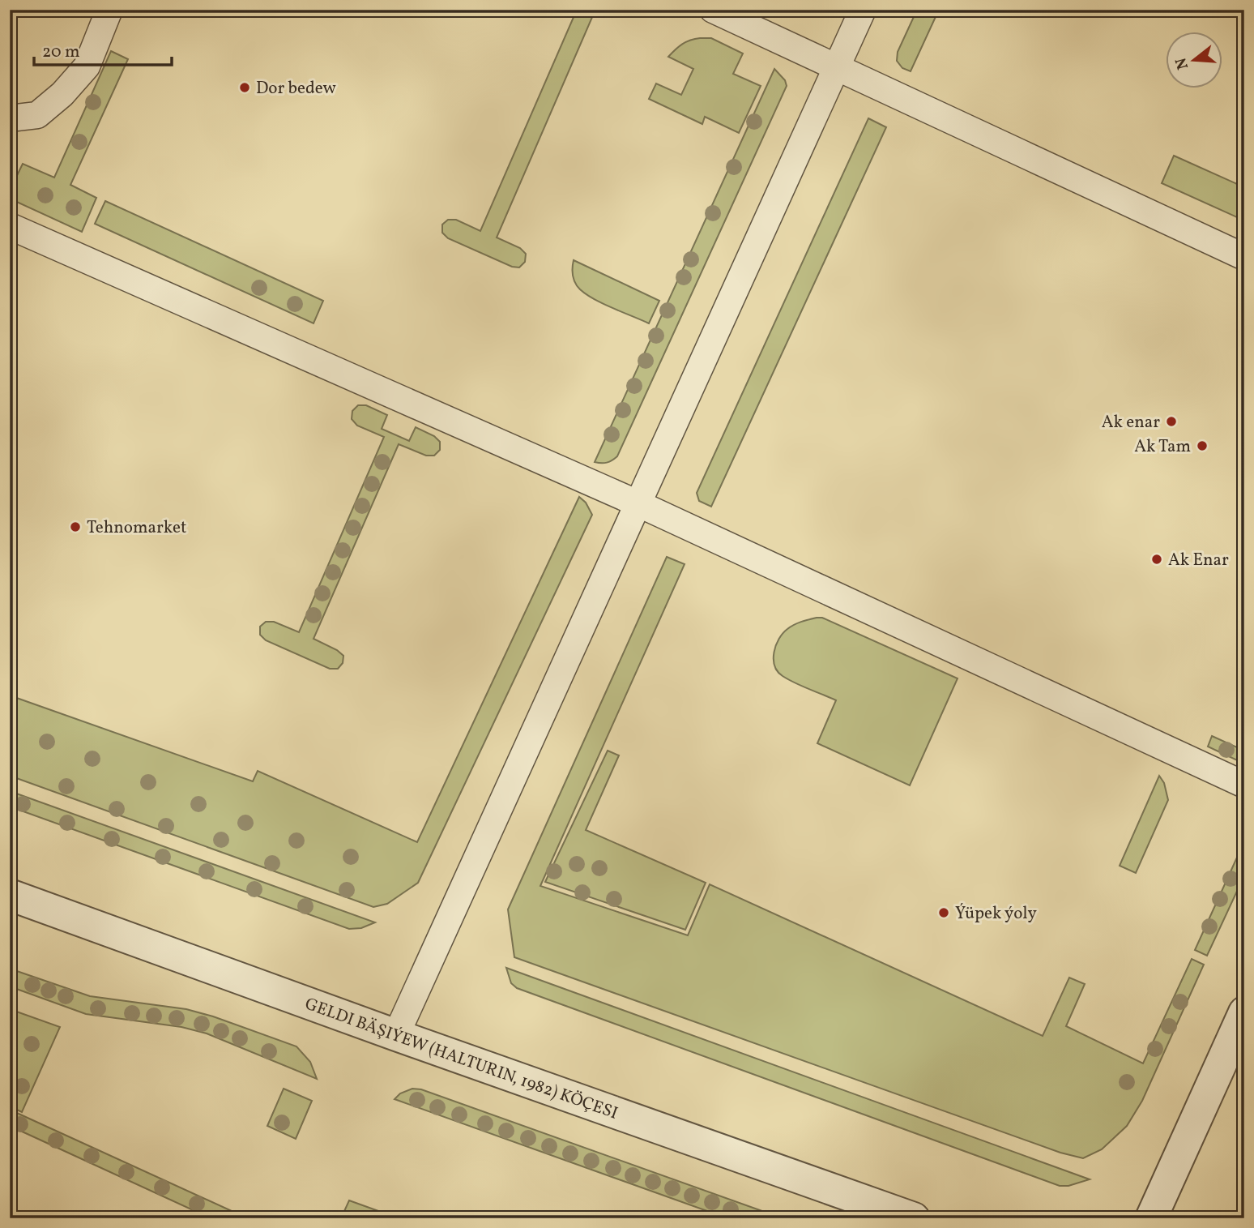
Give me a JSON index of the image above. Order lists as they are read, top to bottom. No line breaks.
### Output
{"streets":{"street":["GELDI BÄŞIÝEW (HALTURIN, 1982) KÖÇESI"]},"places":["Dor bedew","Ak enar","Ak Tam","Tehnomarket","Ak Enar","Ýüpek ýoly"],"scale_bar":"20 m","north":"left"}
